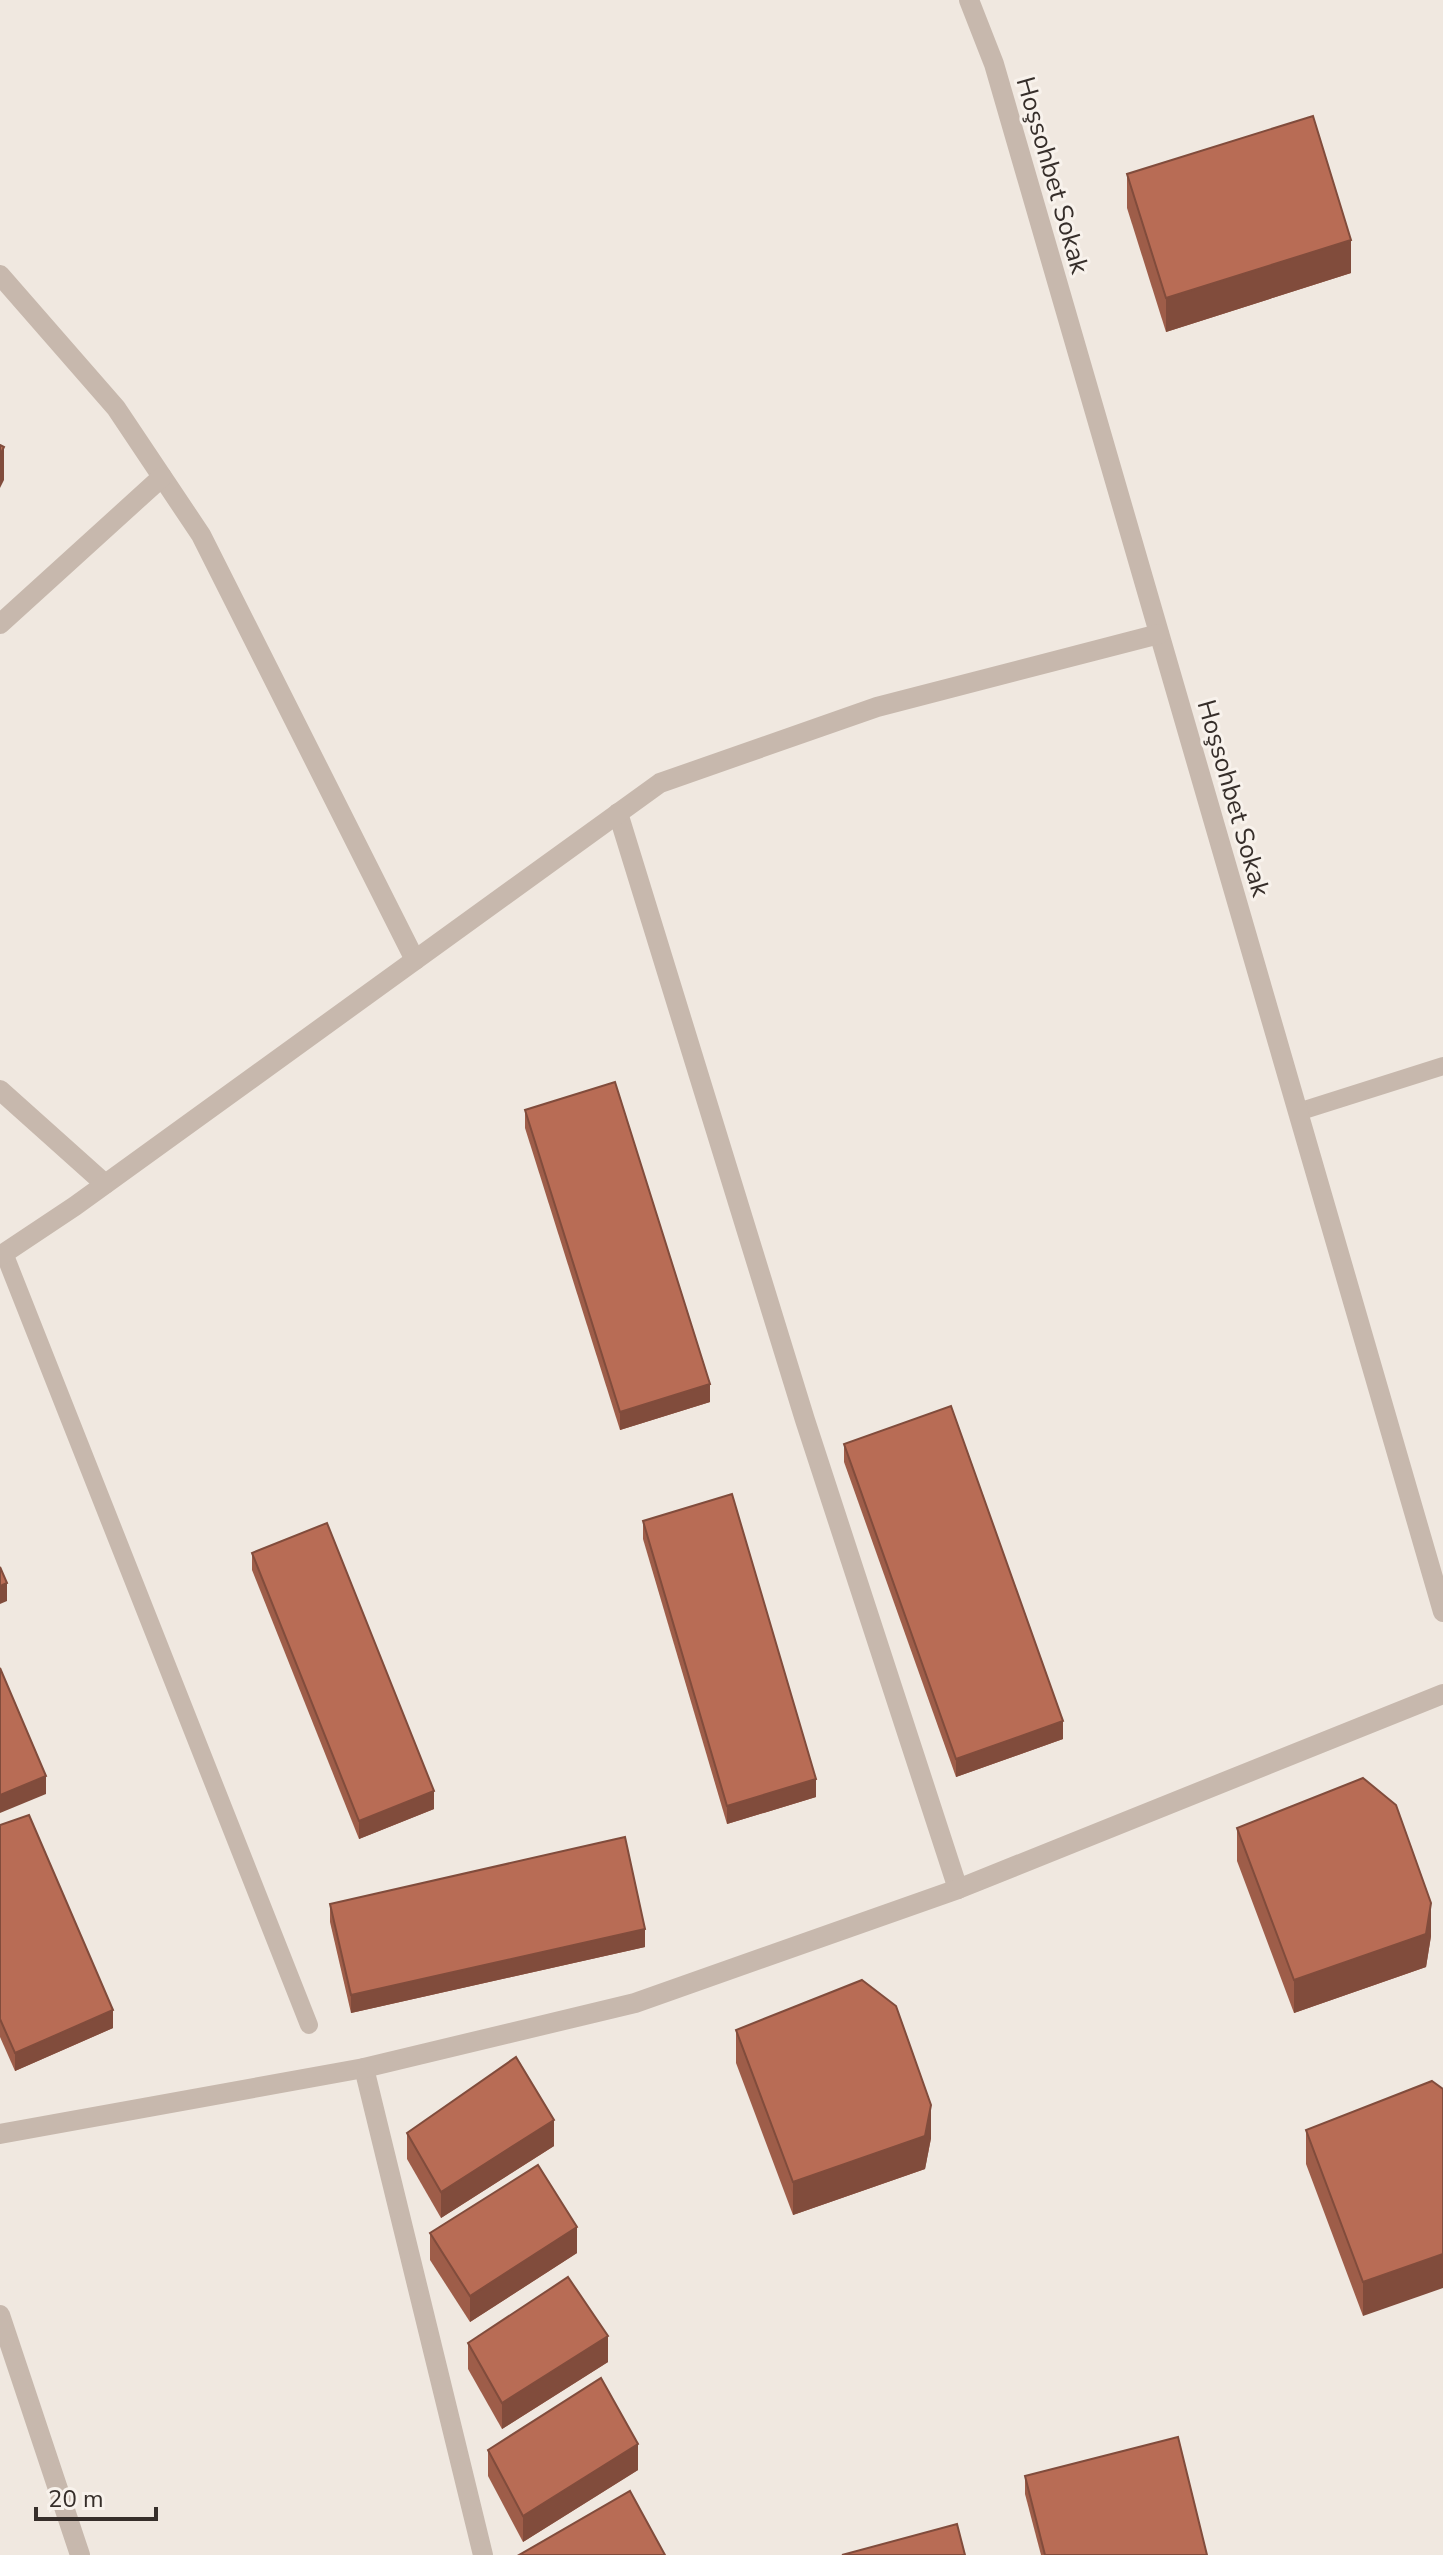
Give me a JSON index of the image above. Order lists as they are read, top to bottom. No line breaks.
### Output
{"streets":{"street":["Hoşsohbet Sokak"]},"scale_bar":"20 m"}
